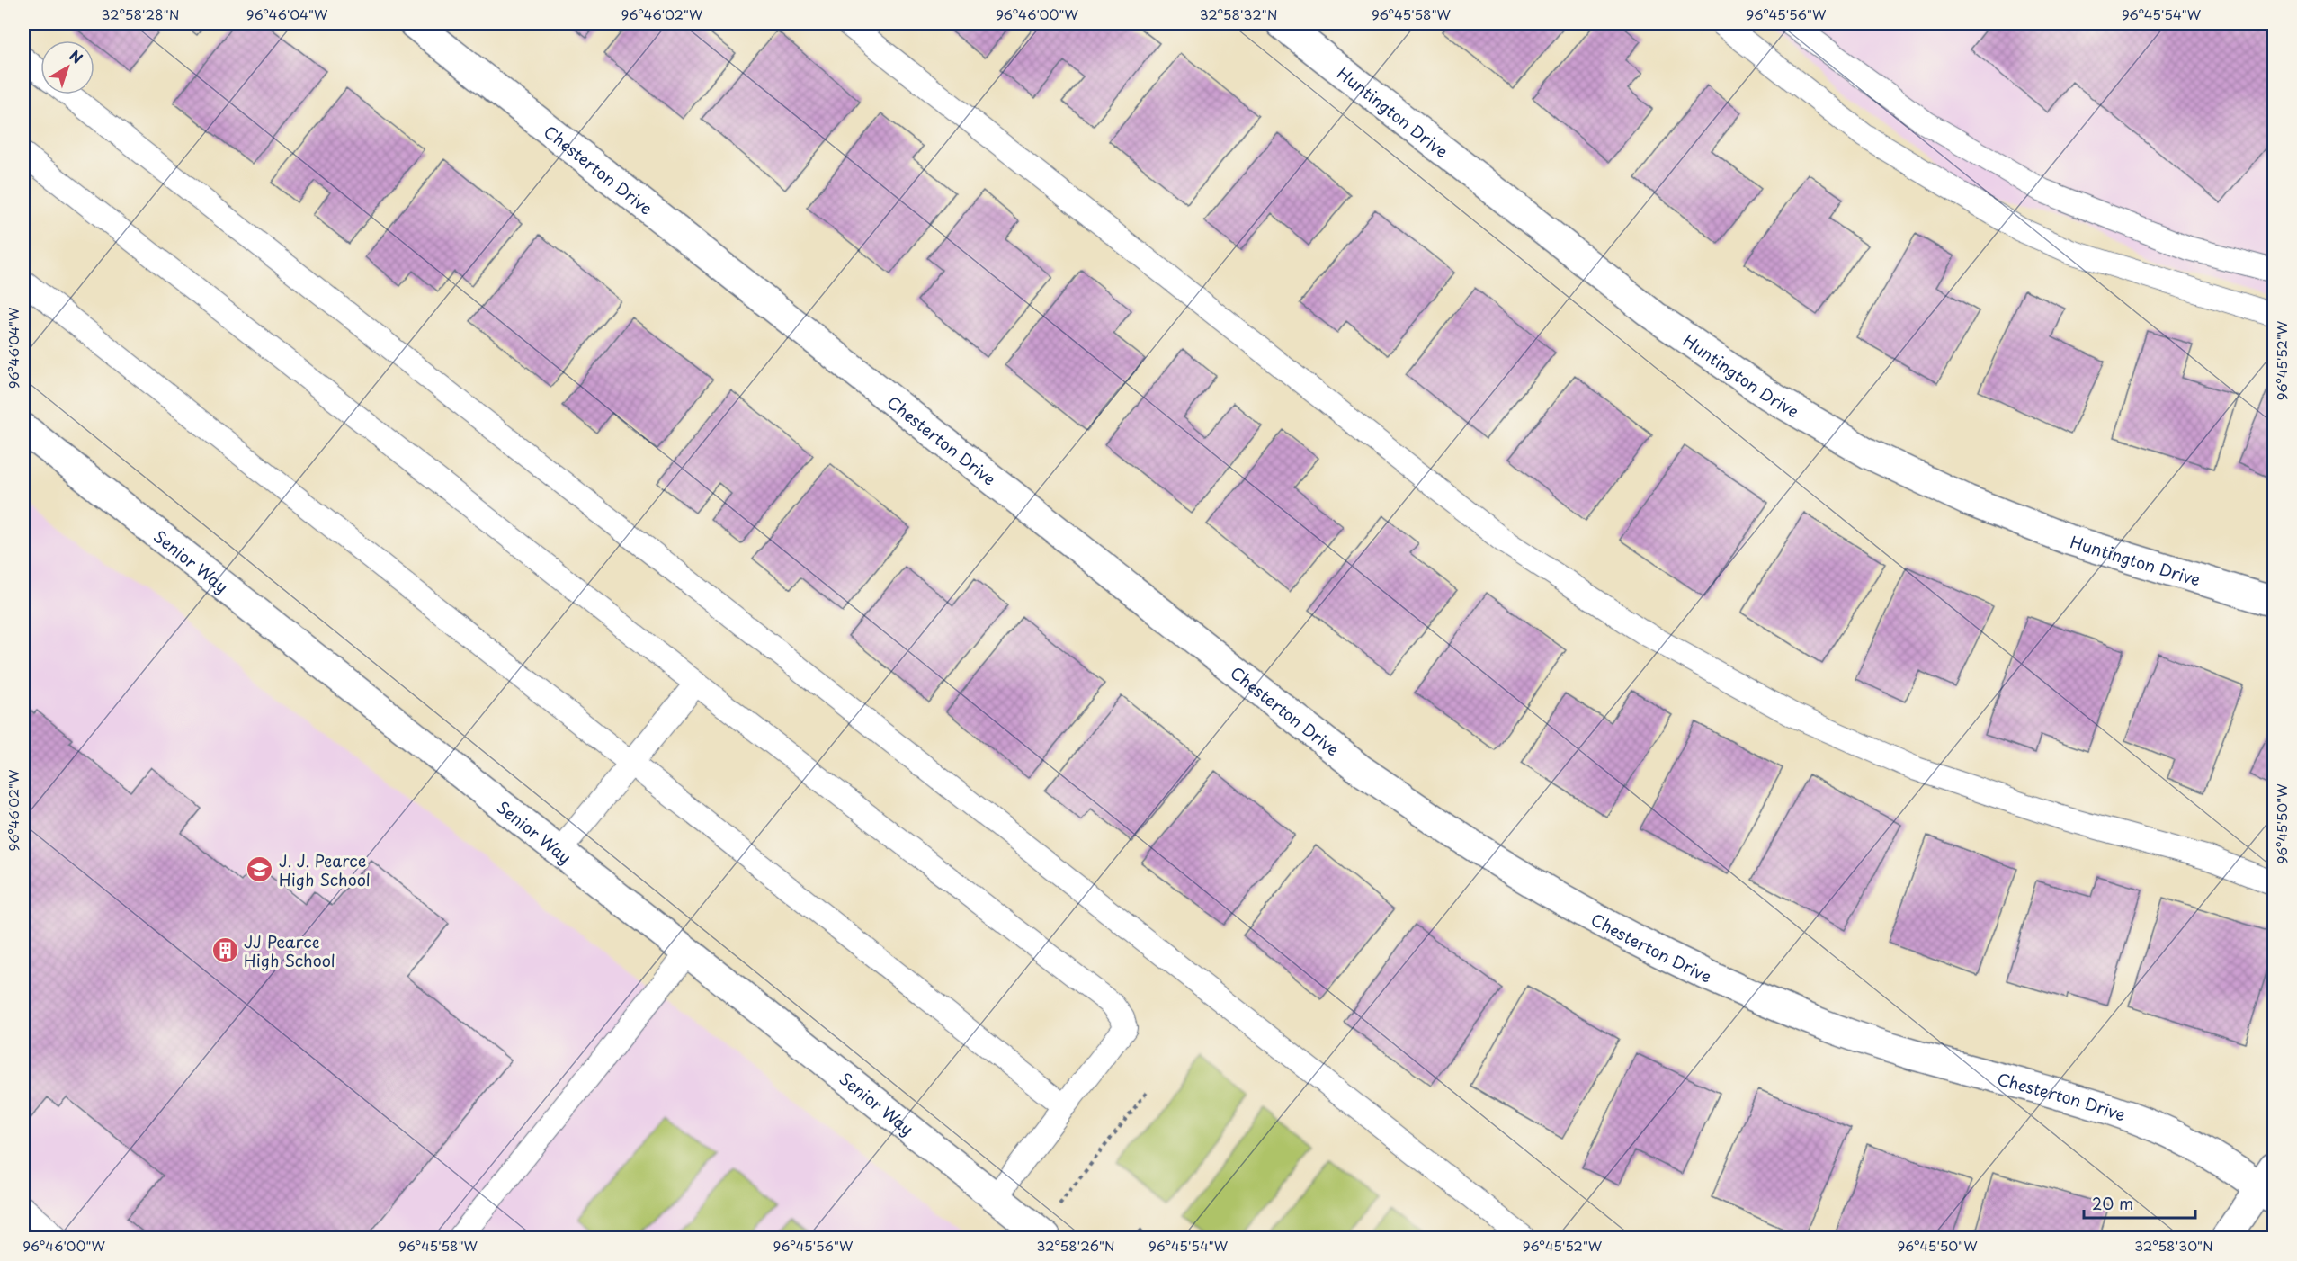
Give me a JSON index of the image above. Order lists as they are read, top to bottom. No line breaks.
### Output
{"streets":{"street":["Huntington Drive","Chesterton Drive","Senior Way"]},"places":{"school or university":["J. J. Pearce High School"],"building":["JJ Pearce High School"]},"scale_bar":"20 m","north":"top right","coordinates":["32°58'28\"N","96°46'04\"W","96°46'02\"W","96°46'00\"W","32°58'32\"N","96°45'58\"W","96°45'56\"W","96°45'54\"W","96°45'52\"W","96°45'50\"W","32°58'26\"N","32°58'30\"N"]}
